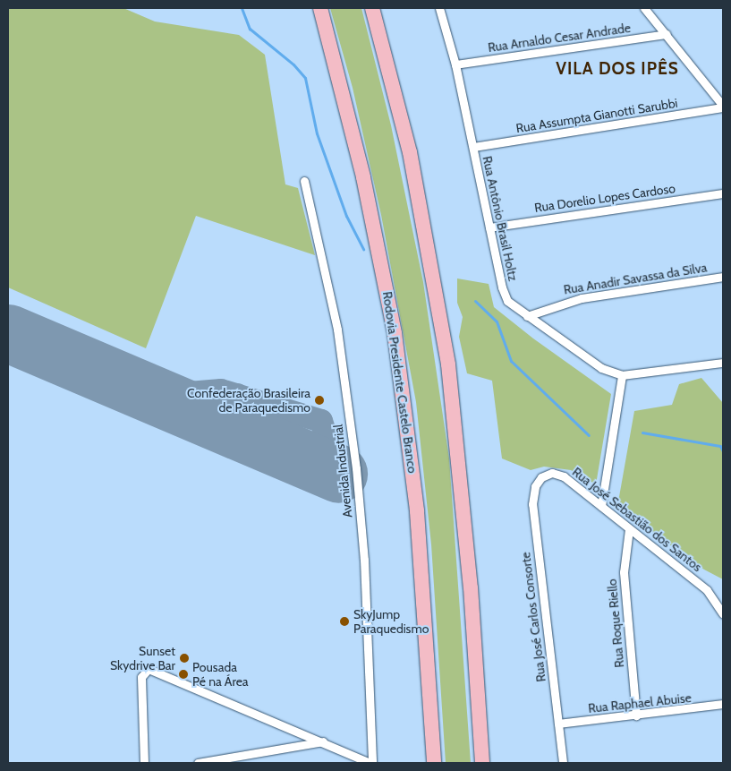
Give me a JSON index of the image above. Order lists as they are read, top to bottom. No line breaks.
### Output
{"streets":{"highway":["Rodovia Presidente Castelo Branco"],"street":["Rua Arnaldo Cesar Andrade","Rua Assumpta Gianotti Sarubbi","Rua Dorelio Lopes Cardoso","Rua Antônio Brasil Holtz","Rua Anadir Savassa da Silva","Avenida Industrial","Rua José Sebastião dos Santos","Rua José Carlos Consorte","Rua Roque Riello","Rua Raphael Abuise"]},"crossings":[["Rua Arnaldo Cesar Andrade","Rua Antônio Brasil Holtz"],["Rua Assumpta Gianotti Sarubbi","Rua Antônio Brasil Holtz"],["Rua Dorelio Lopes Cardoso","Rua Antônio Brasil Holtz"],["Rua Antônio Brasil Holtz","Rua Anadir Savassa da Silva"],["Rua José Sebastião dos Santos","Rua José Carlos Consorte"],["Rua José Sebastião dos Santos","Rua Roque Riello"],["Rua José Carlos Consorte","Rua Raphael Abuise"],["Rua Roque Riello","Rua Raphael Abuise"]],"districts":["VILA DOS IPÊS"],"places":["Confederação Brasileira de Paraquedismo","SkyJump Paraquedismo","Sunset Skydrive Bar","Pousada Pé na Área"]}
